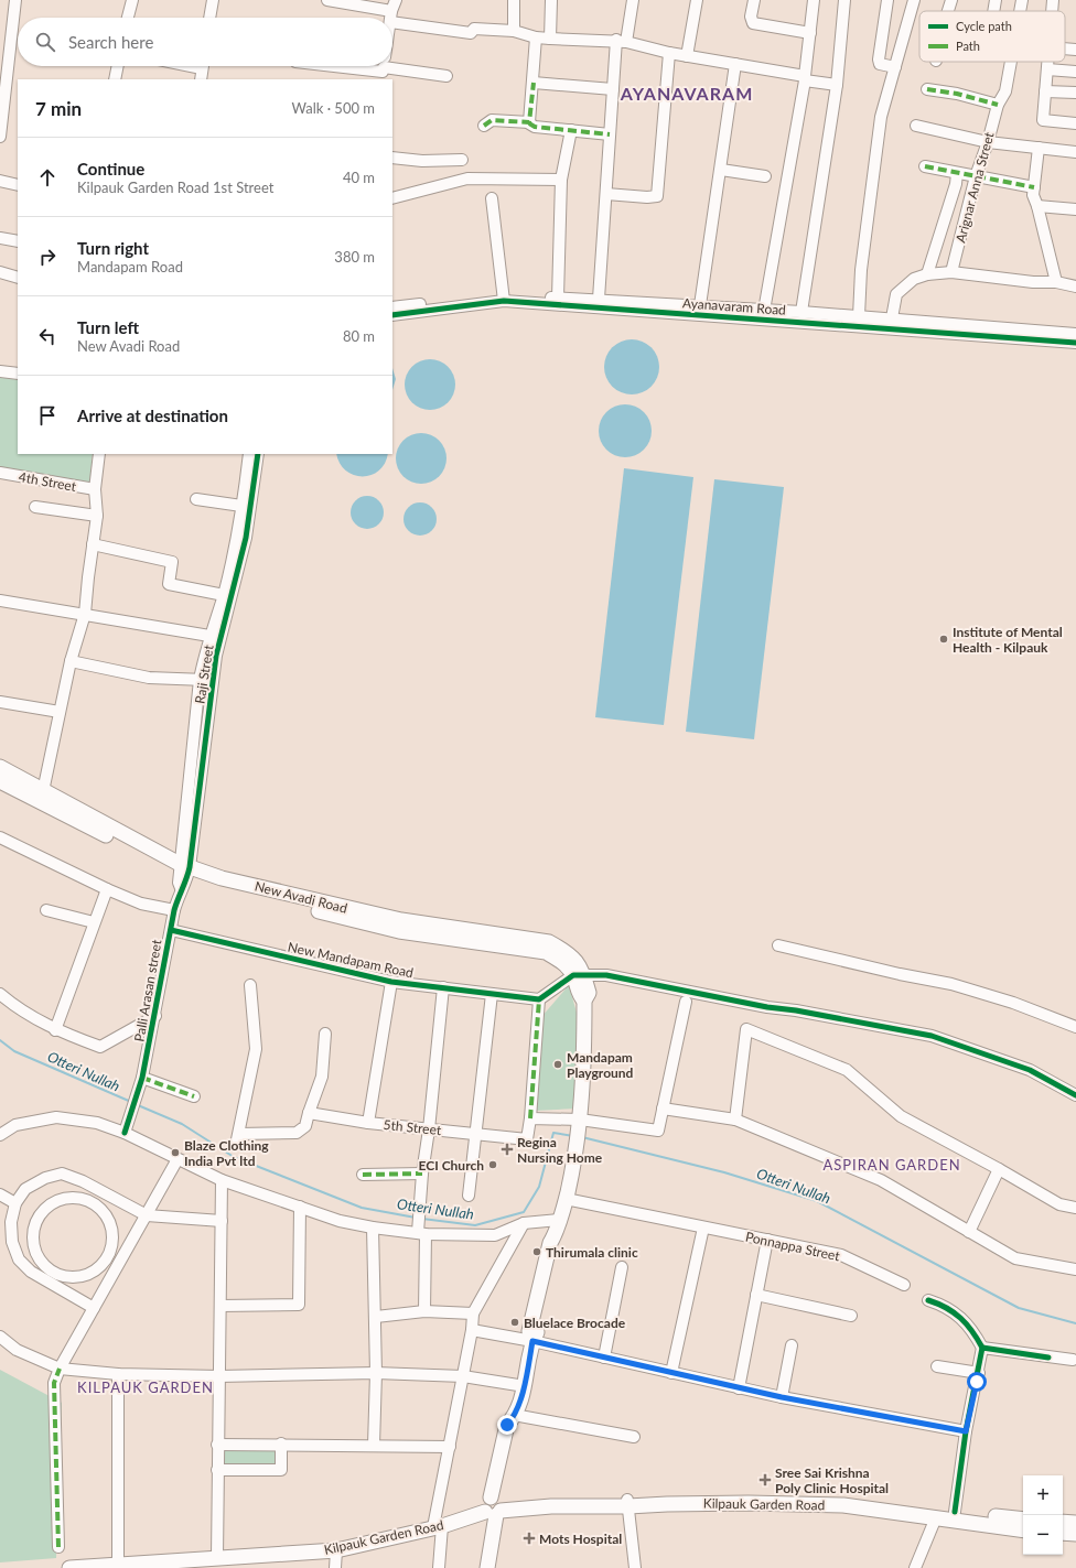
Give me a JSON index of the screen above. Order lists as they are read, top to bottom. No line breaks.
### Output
{"streets":{"main road":["New Avadi Road","Kilpauk Garden Road"],"street":["Arignar Anna Street","Ayanavaram Road","4th Street","Raji Street","New Mandapam Road","Palli Arasan street","5th Street","Ponnappa Street"]},"crossings":[["Raji Street","New Avadi Road"],["Raji Street","Palli Arasan street"],["New Avadi Road","Palli Arasan street"],["New Avadi Road","Ponnappa Street"],["New Avadi Road","Kilpauk Garden Road"],["New Mandapam Road","Palli Arasan street"]],"districts":["AYANAVARAM","ASPIRAN GARDEN","KILPAUK GARDEN"],"water":["Otteri Nullah"],"places":{"other":["Institute of Mental Health - Kilpauk","Mandapam Playground","Blaze Clothing India Pvt ltd","ECI Church","Thirumala clinic","Bluelace Brocade"],"health":["Regina Nursing Home","Sree Sai Krishna Poly Clinic Hospital","Mots Hospital"]},"legend":["Cycle path","Path"],"page":{"search":"Search here","heading":["7 min","Walk · 500 m"],"list":[["Continue","Kilpauk Garden Road 1st Street","40 m"],["Turn right","Mandapam Road","380 m"],["Turn left","New Avadi Road","80 m"],"Arrive at destination"],"map_buttons":["+","−"]}}
